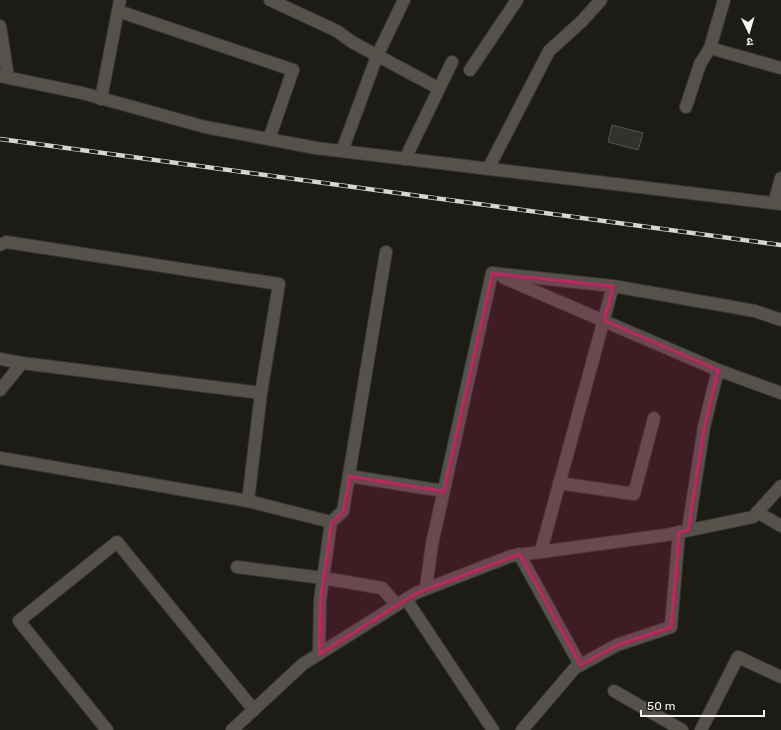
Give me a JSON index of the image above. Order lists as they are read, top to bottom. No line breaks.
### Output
{"scale_bar":"50 m","north":"bottom"}
